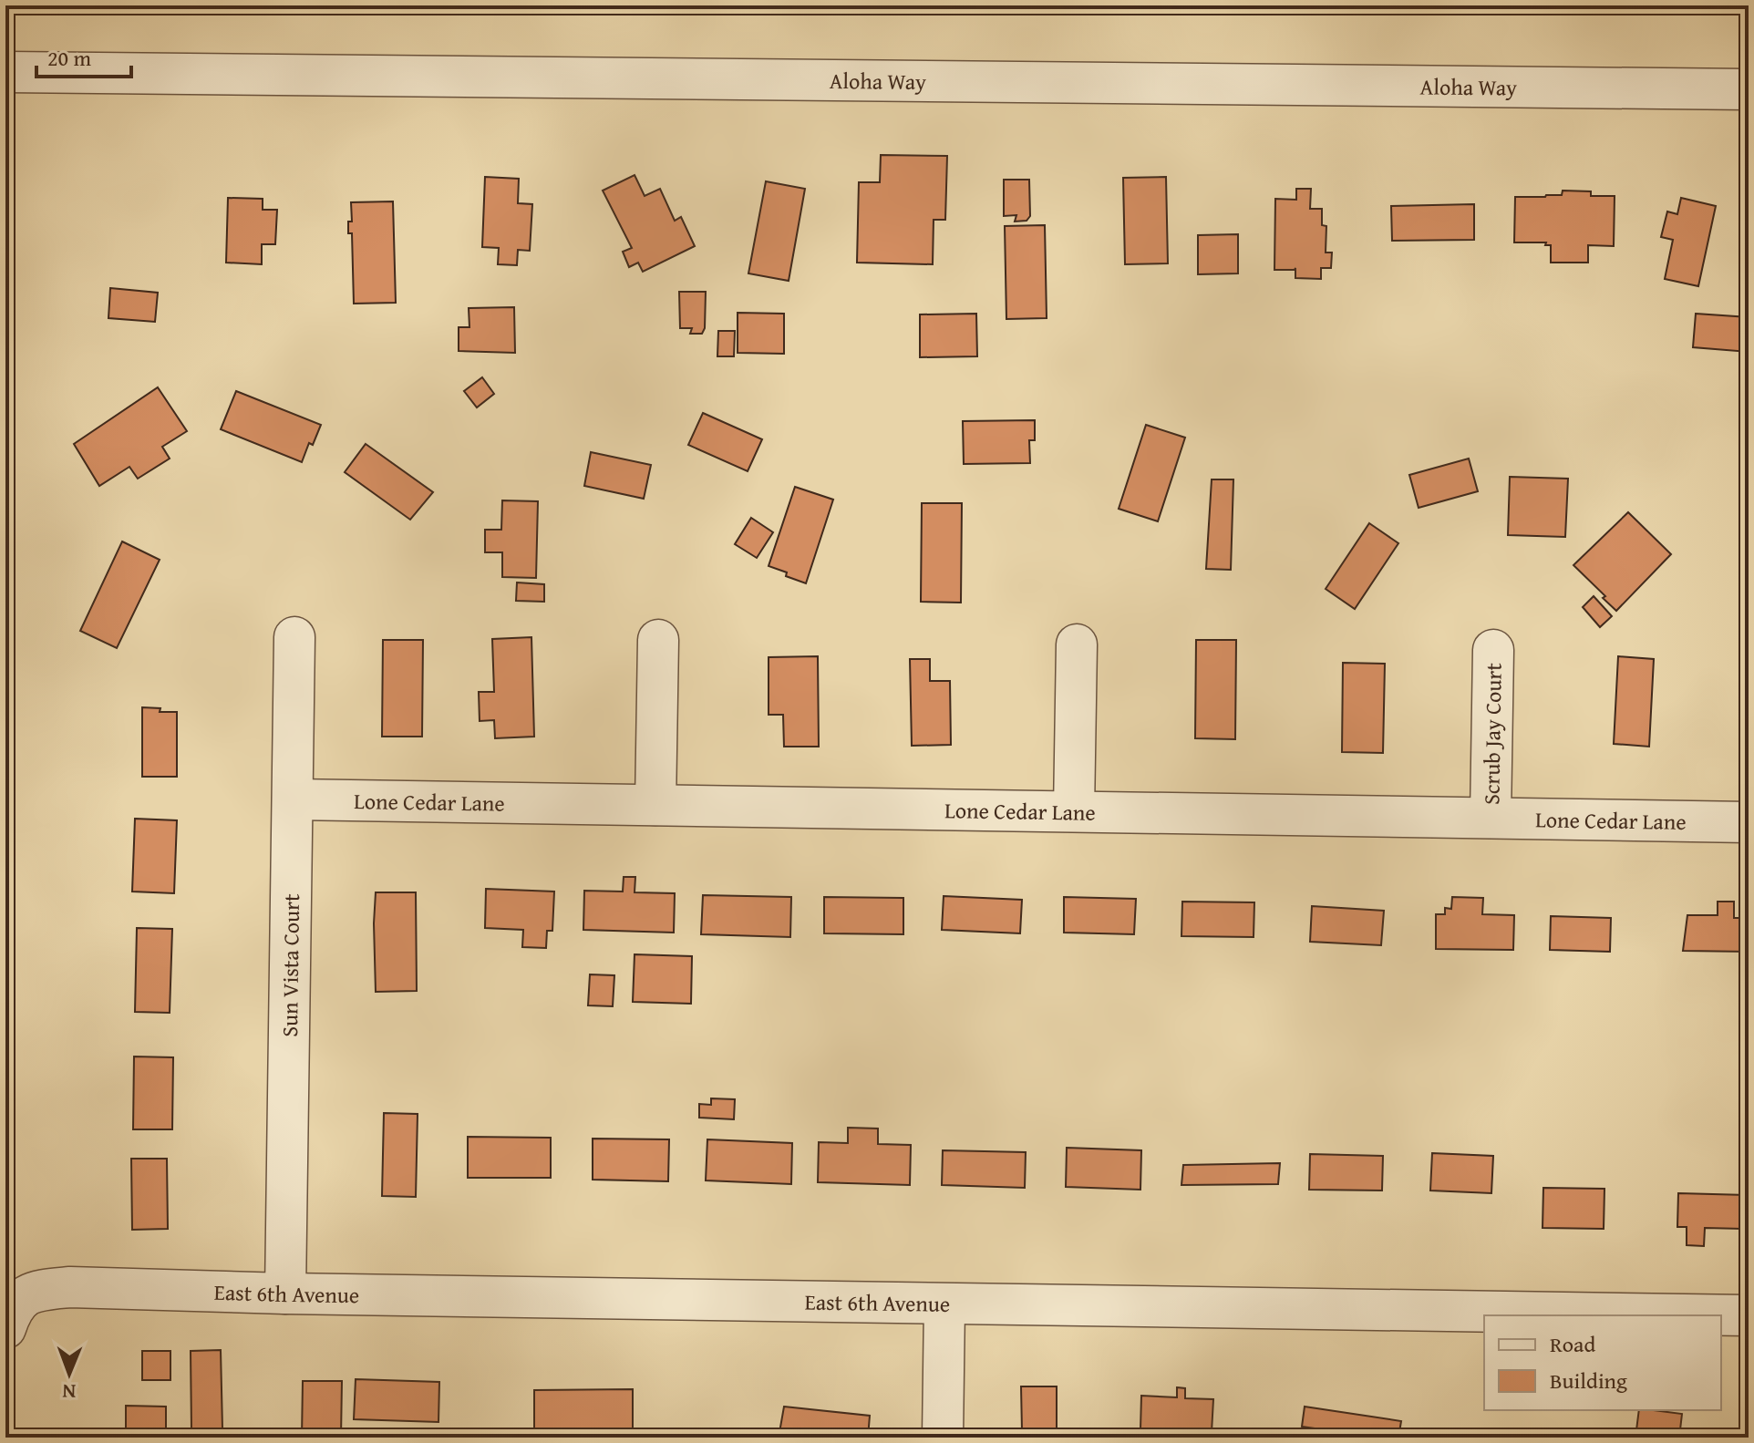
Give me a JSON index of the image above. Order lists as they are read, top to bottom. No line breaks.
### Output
{"streets":{"street":["Aloha Way","Scrub Jay Court","Lone Cedar Lane","Sun Vista Court","East 6th Avenue"]},"crossings":[["Scrub Jay Court","Lone Cedar Lane"],["Lone Cedar Lane","Sun Vista Court"],["Sun Vista Court","East 6th Avenue"]],"legend":["Road","Building"],"scale_bar":"20 m","north":"bottom"}
